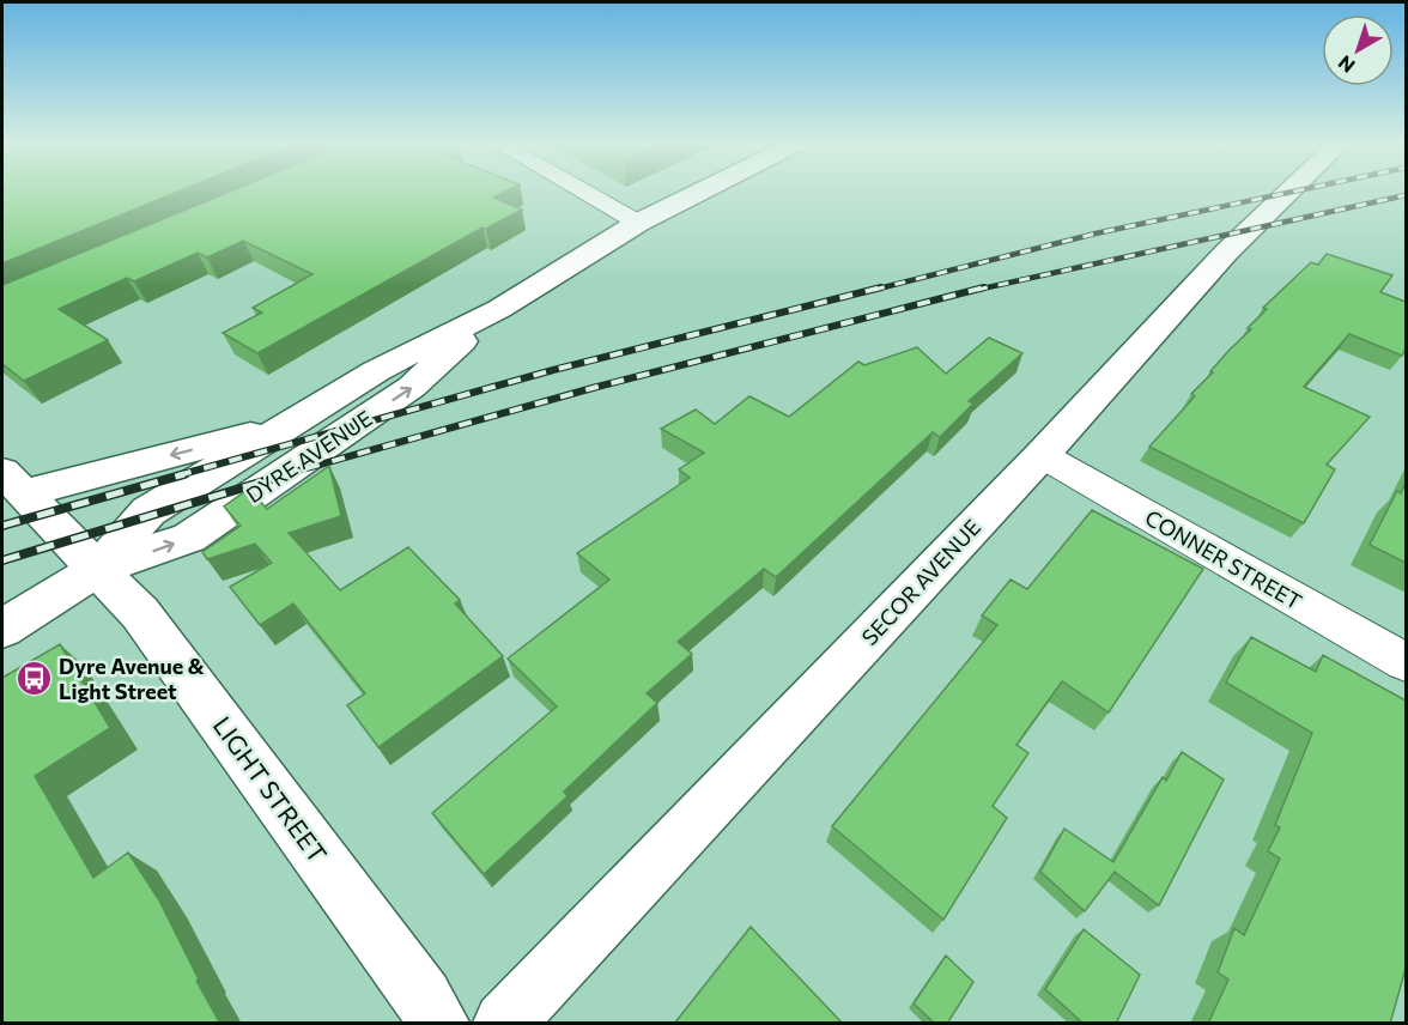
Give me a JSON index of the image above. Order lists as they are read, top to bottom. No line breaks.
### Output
{"streets":{"street":["DYRE AVENUE","CONNER STREET","SECOR AVENUE","LIGHT STREET"]},"crossings":[["DYRE AVENUE","LIGHT STREET"],["CONNER STREET","SECOR AVENUE"]],"places":{"bus stop":["Dyre Avenue & Light Street"]},"north":"bottom left"}
